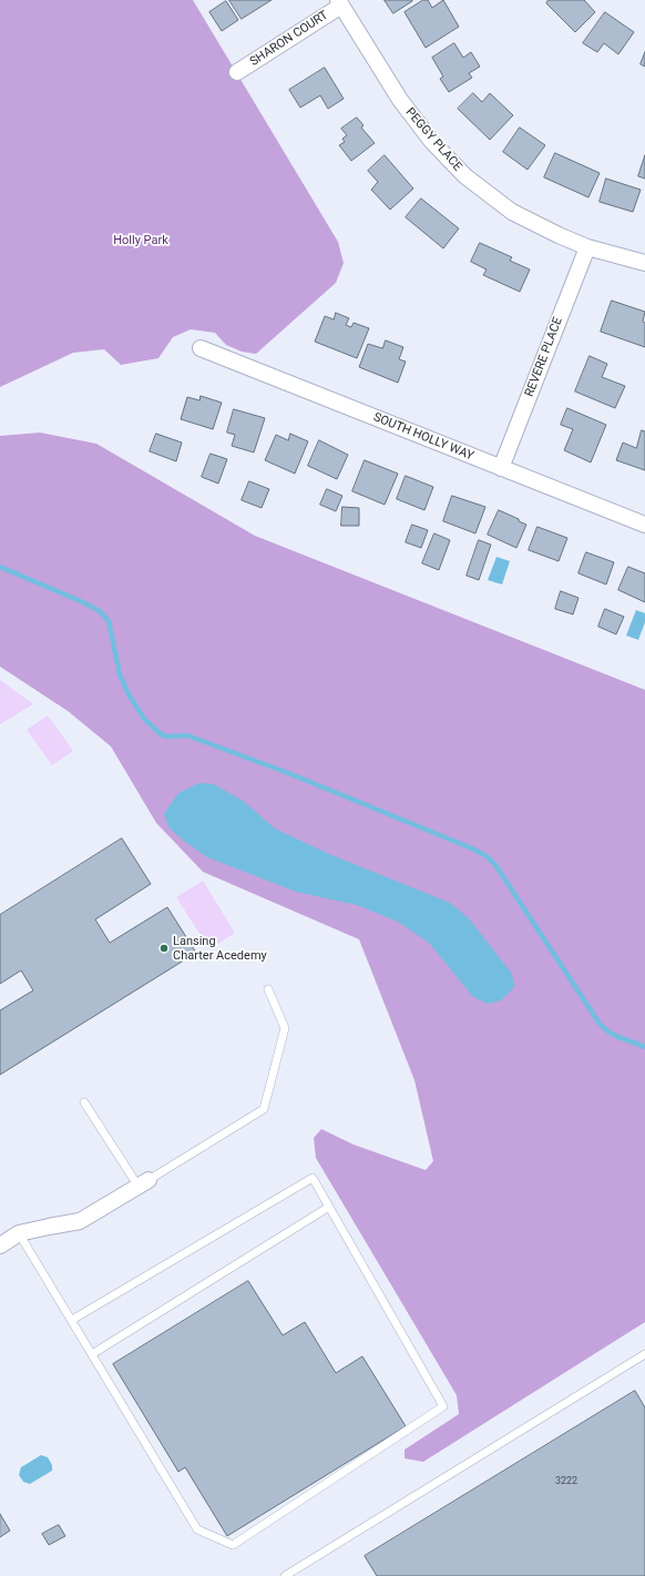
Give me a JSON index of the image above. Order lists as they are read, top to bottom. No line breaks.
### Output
{"streets":{"street":["SHARON COURT","PEGGY PLACE","REVERE PLACE","SOUTH HOLLY WAY"]},"crossings":[["SHARON COURT","PEGGY PLACE"],["PEGGY PLACE","REVERE PLACE"],["REVERE PLACE","SOUTH HOLLY WAY"]],"parks":["Holly Park"],"places":["Lansing Charter Acedemy"],"house_numbers":["3222"]}
